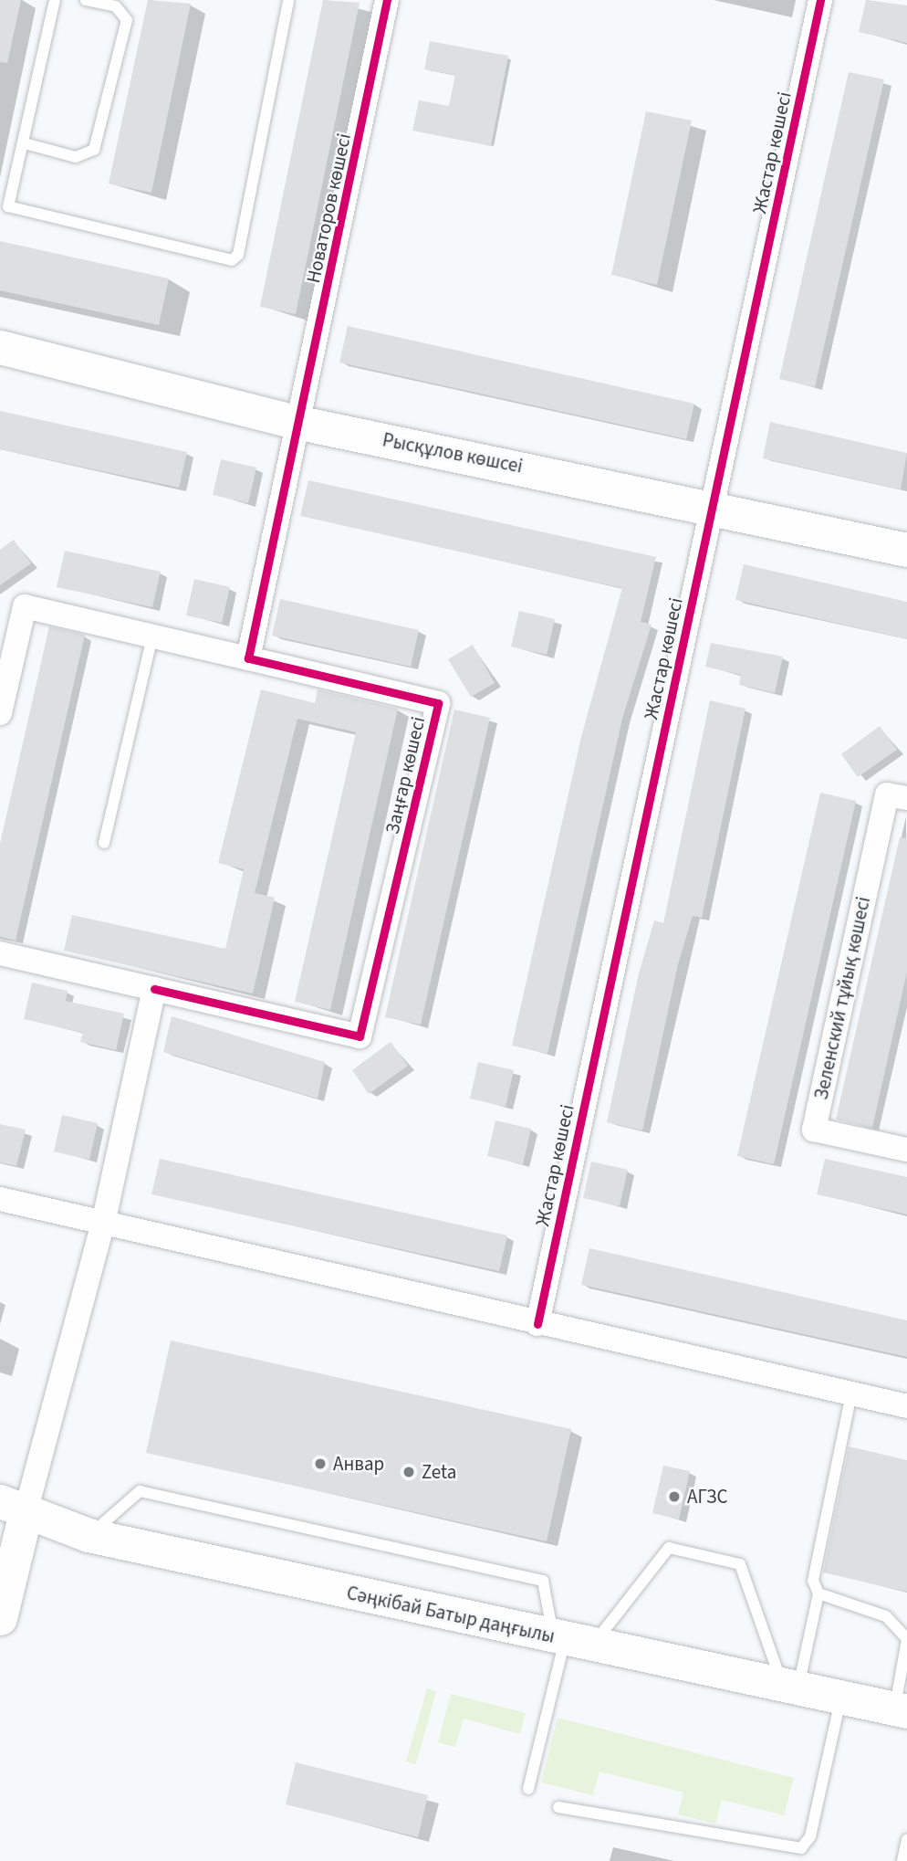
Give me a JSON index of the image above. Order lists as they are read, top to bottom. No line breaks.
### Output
{"streets":{"street":["Жастар көшесі","Новаторов көшесі","Рысқұлов көшсеі","Заңғар көшесі","Зеленский тұйық көшесі","Сәңкібай Батыр даңғылы"]},"crossings":[["Жастар көшесі","Рысқұлов көшсеі"],["Новаторов көшесі","Рысқұлов көшсеі"]],"places":["Анвар","Zeta","АГЗС"]}
